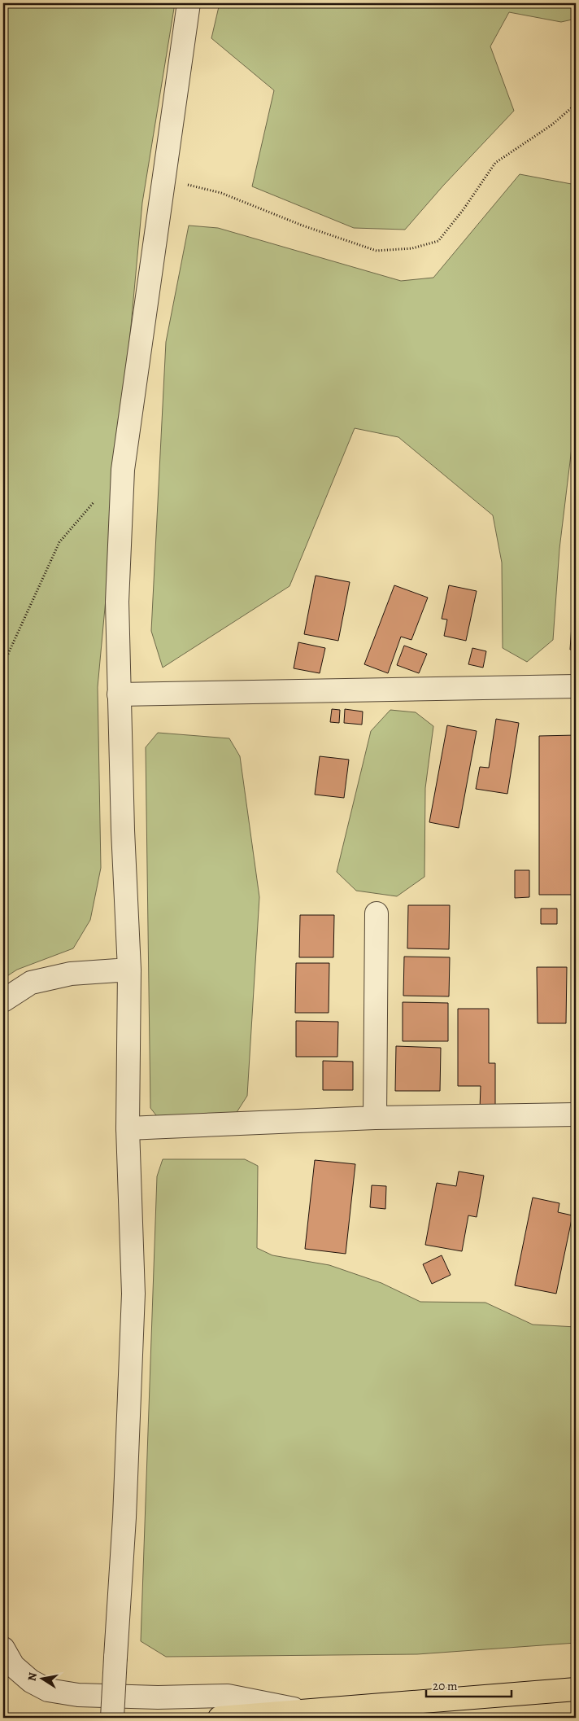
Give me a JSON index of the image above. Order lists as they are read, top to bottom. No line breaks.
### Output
{"scale_bar":"20 m","north":"left"}
